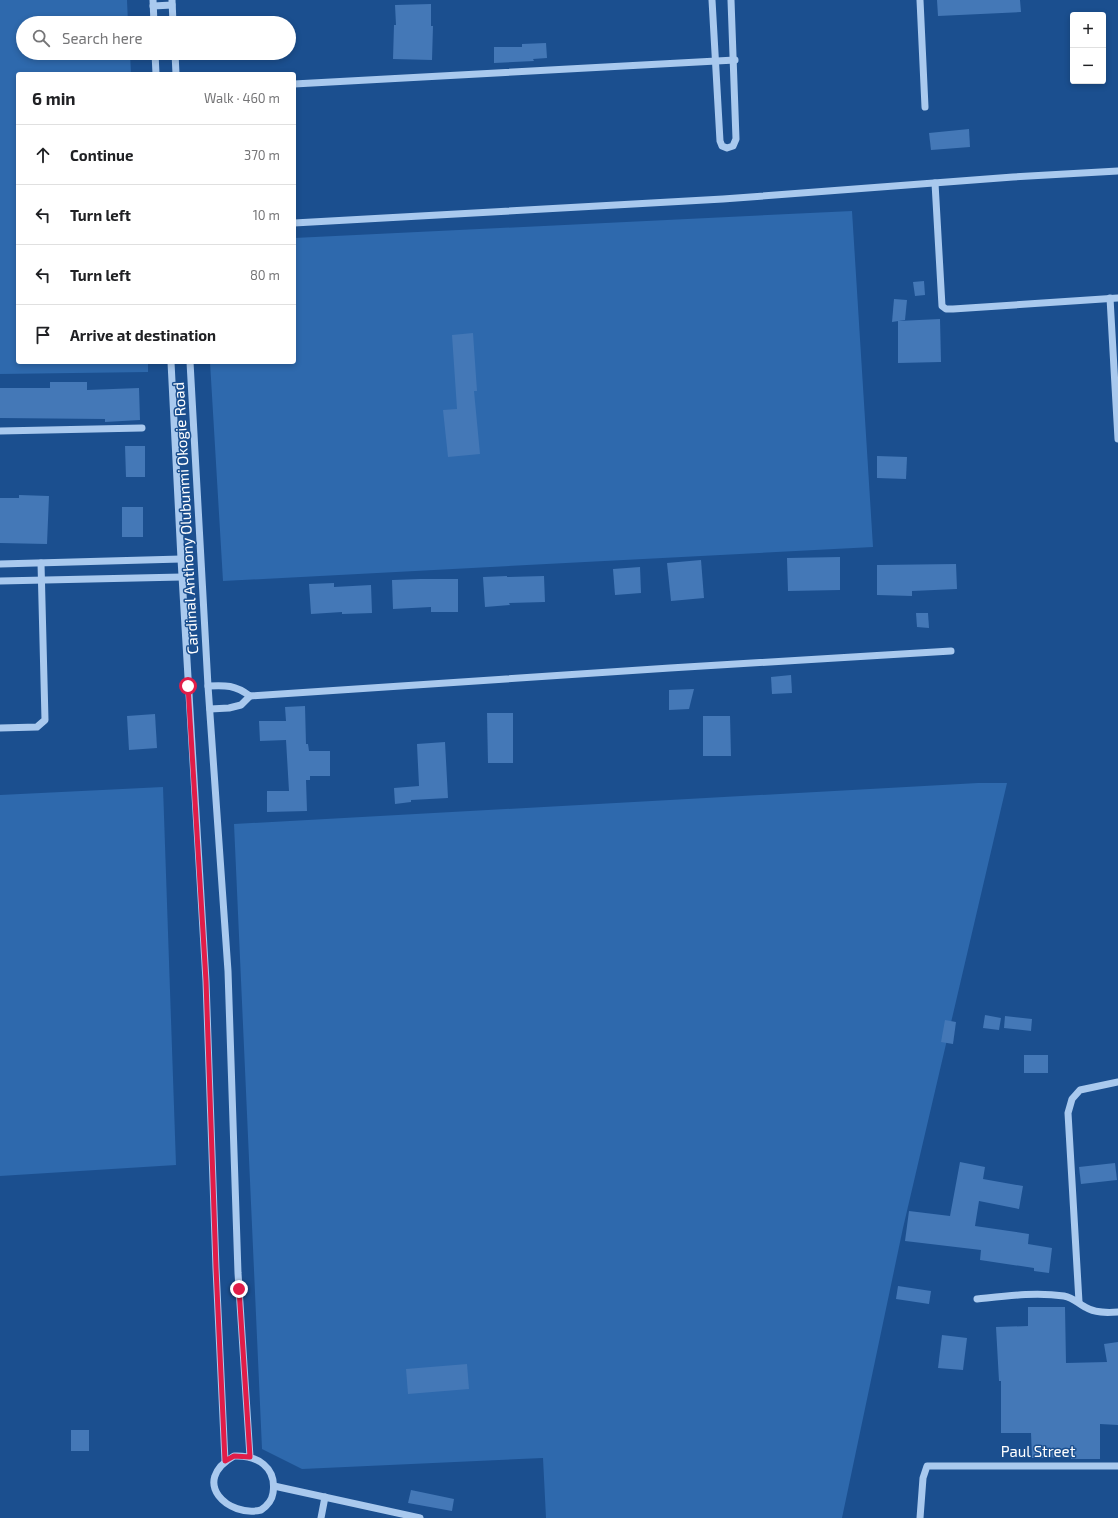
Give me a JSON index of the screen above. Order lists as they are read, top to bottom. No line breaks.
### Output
{"streets":{"street":["Cardinal Anthony Olubunmi Okogie Road","Paul Street"]},"page":{"map_buttons":["+","−"],"search":"Search here","heading":["6 min","Walk · 460 m"],"list":[["Continue","370 m"],["Turn left","10 m"],["Turn left","80 m"],"Arrive at destination"]}}
